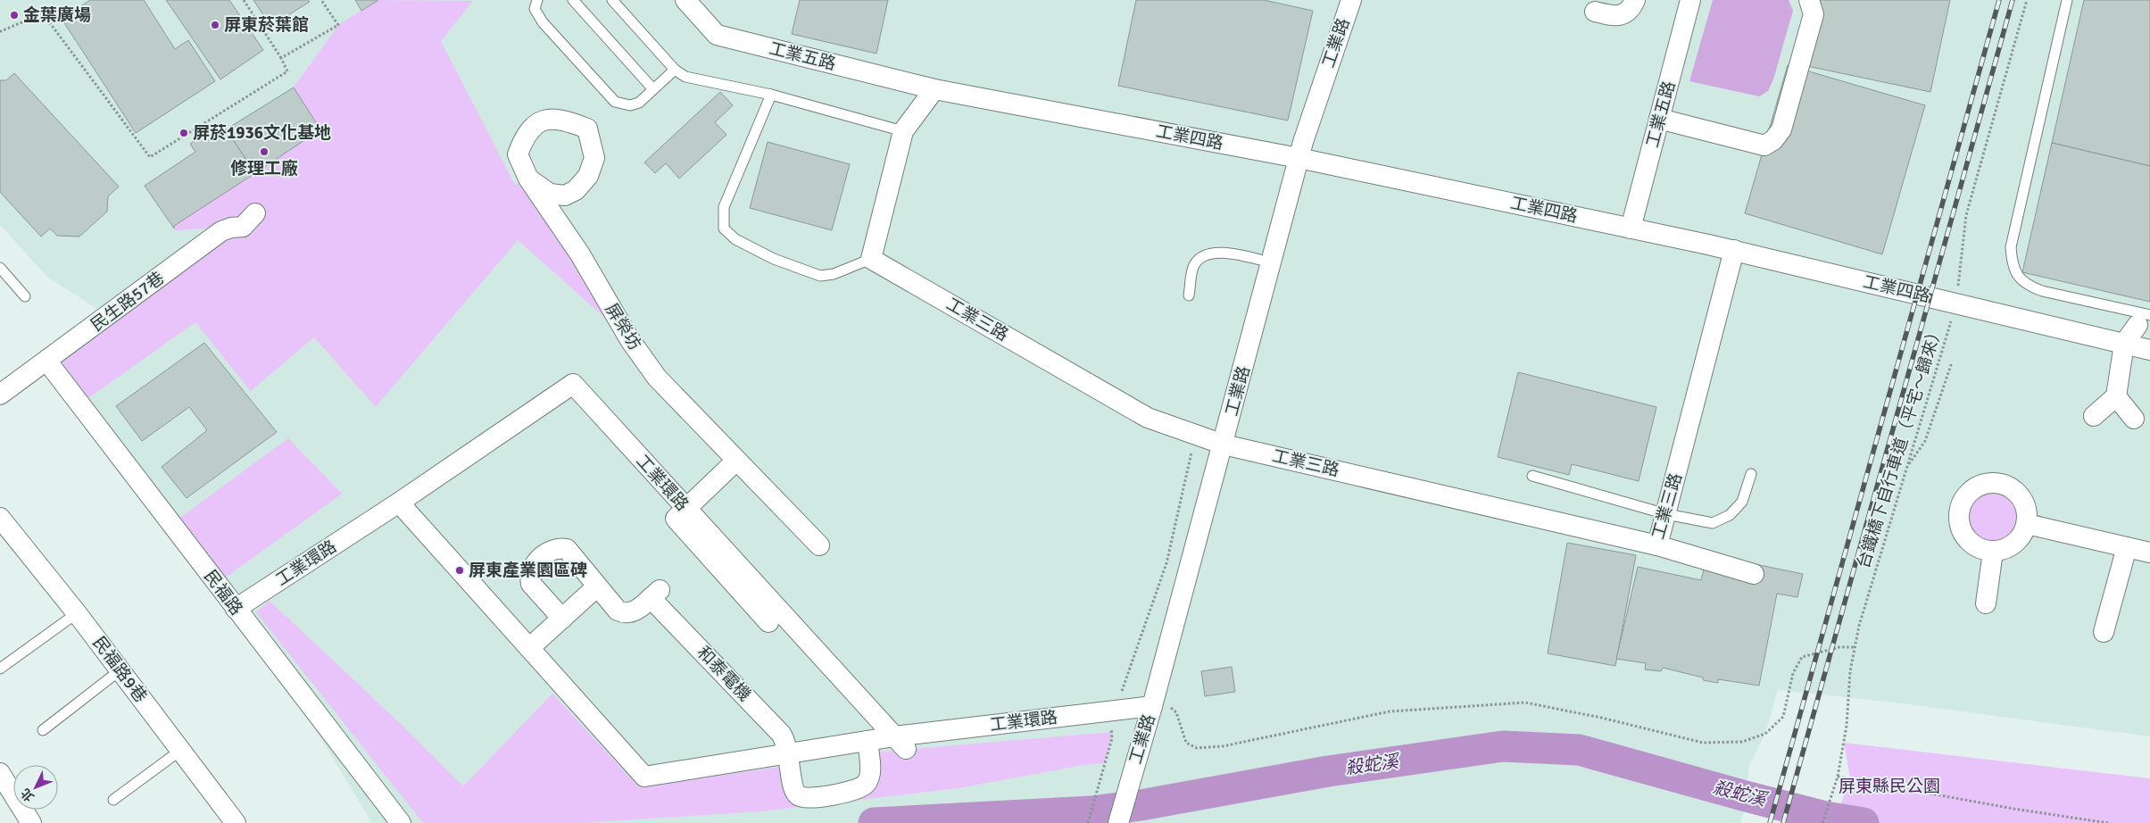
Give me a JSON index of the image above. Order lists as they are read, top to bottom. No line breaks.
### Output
{"streets":{"street":["工業路","工業五路","工業四路","民生路57巷","工業三路","屏榮坊","工業環路","民福路","民福路9巷","和泰電機"],"path":["台鐵橋下自行車道（平宅～歸來）"]},"crossings":[["工業路","工業四路"],["工業路","工業三路"],["工業路","工業環路"],["工業五路","工業四路"],["工業四路","工業三路"],["工業四路","台鐵橋下自行車道（平宅～歸來）"],["民生路57巷","民福路"],["工業環路","民福路"],["工業環路","和泰電機"]],"water":["殺蛇溪"],"parks":["屏東縣民公園"],"places":["金葉廣場","屏東菸葉館","屏菸1936文化基地","修理工廠","屏東產業園區碑"],"north":"bottom left"}
